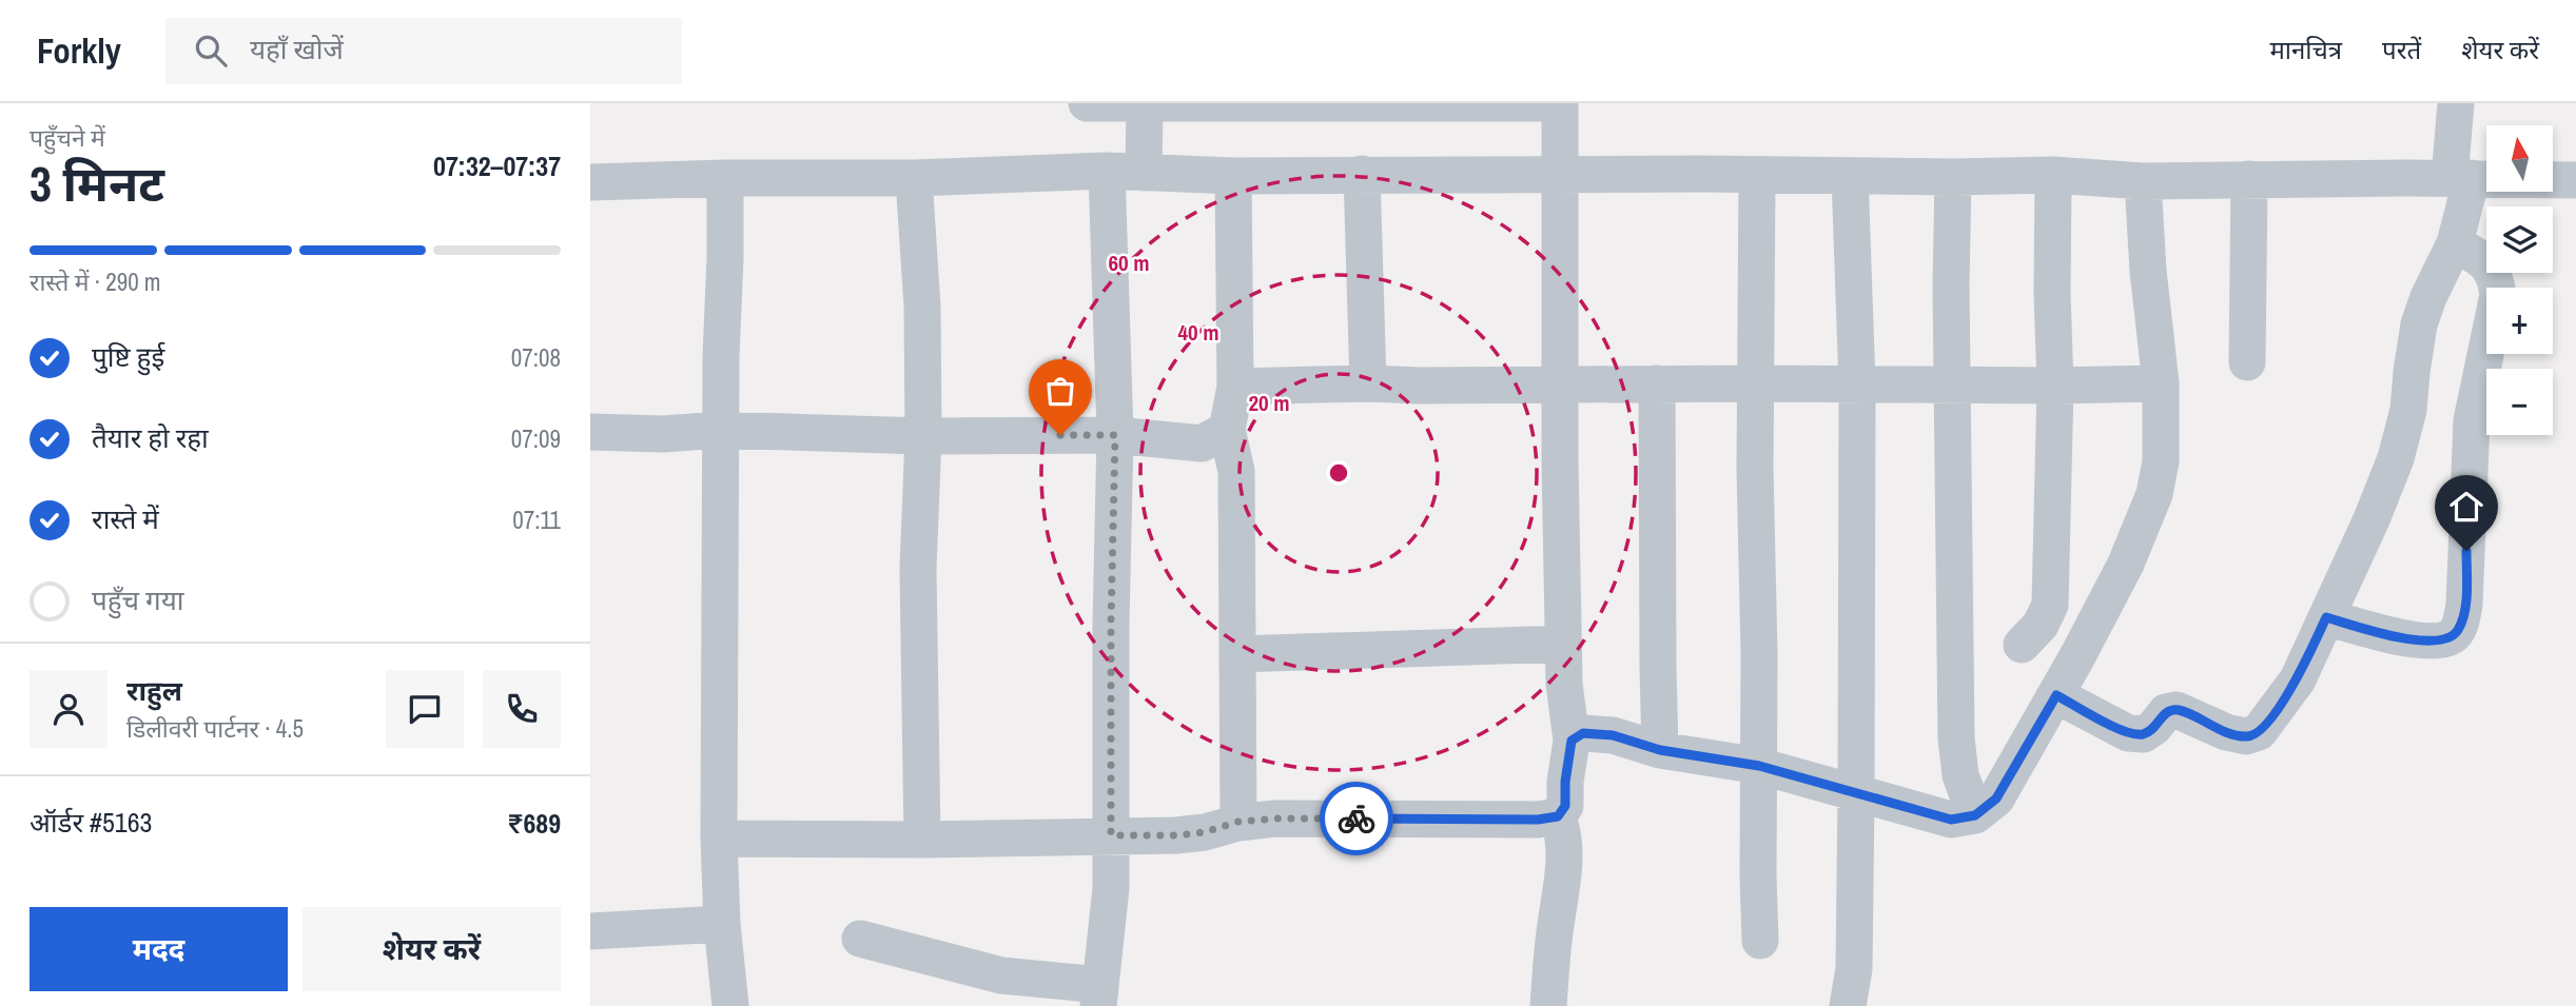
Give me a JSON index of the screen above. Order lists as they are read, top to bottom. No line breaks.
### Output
{"north":"top","page":{"header":"Forkly","search":"यहाँ खोजें","nav":["मानचित्र","परतें","शेयर करें"],"heading":["3 मिनट","पहुँचने में","07:32–07:37"],"panel":["राहुल","डिलीवरी पार्टनर · 4.5","ऑर्डर #5163","₹689"],"map_buttons":["+","−"],"bar":"रास्ते में · 290 m","list":[["पुष्टि हुई","07:08"],["तैयार हो रहा","07:09"],["रास्ते में","07:11"],"पहुँच गया"],"buttons":["मदद","शेयर करें"]},"rings":["60 m","40 m","20 m"]}
